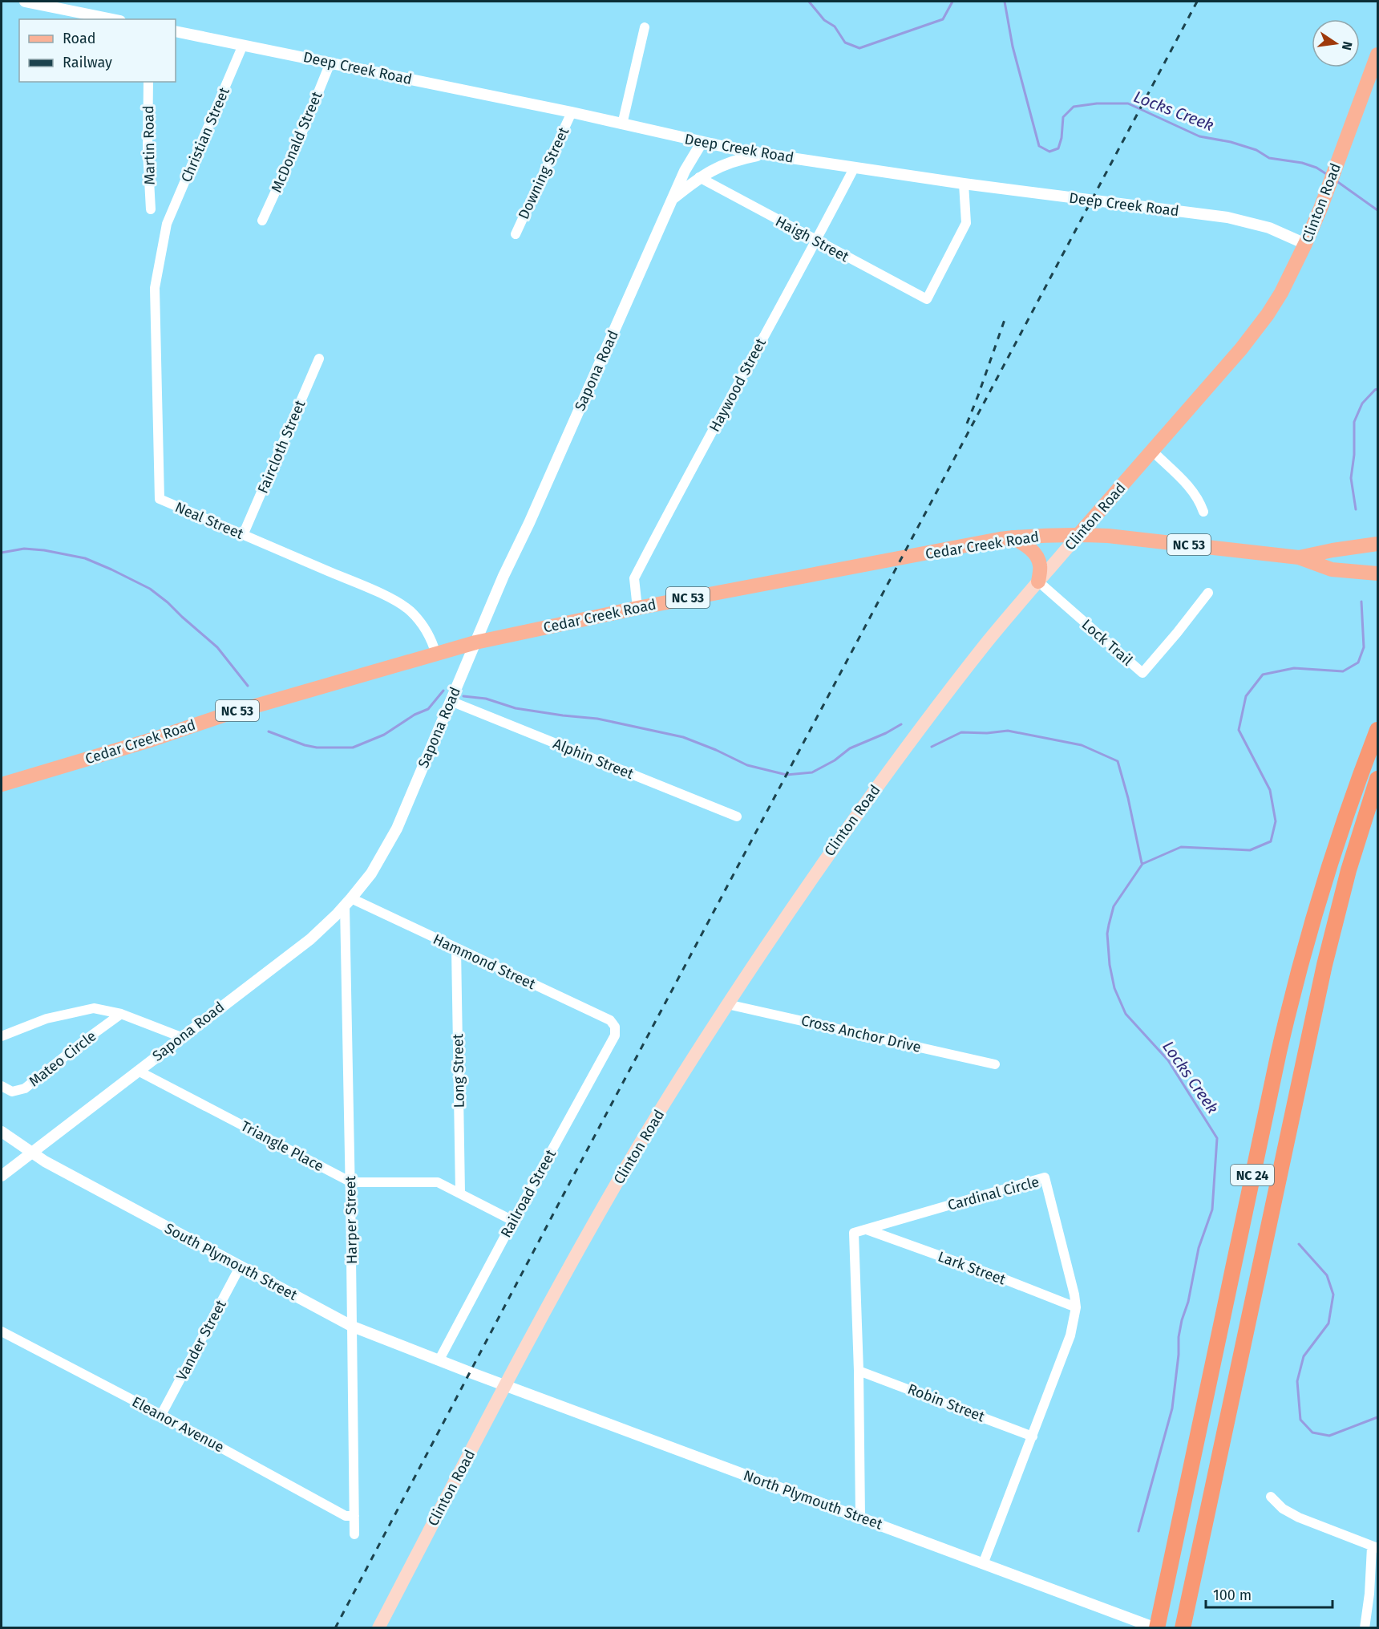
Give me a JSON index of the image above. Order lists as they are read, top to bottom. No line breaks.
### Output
{"streets":{"highway":["NC 24"],"main road":["Clinton Road","NC 53","Cedar Creek Road"],"street":["Deep Creek Road","Christian Street","McDonald Street","Martin Road","Downing Street","Haigh Street","Sapona Road","Haywood Street","Faircloth Street","Neal Street","Lock Trail","Alphin Street","Hammond Street","Cross Anchor Drive","Mateo Circle","Long Street","Triangle Place","Railroad Street","Cardinal Circle","Harper Street","South Plymouth Street","Lark Street","Vander Street","Robin Street","Eleanor Avenue","North Plymouth Street"]},"crossings":[["Deep Creek Road","Christian Street"],["Deep Creek Road","McDonald Street"],["Deep Creek Road","Downing Street"],["Deep Creek Road","Clinton Road"],["Deep Creek Road","Haigh Street"],["Deep Creek Road","Sapona Road"],["Deep Creek Road","Haywood Street"],["Christian Street","Neal Street"],["Clinton Road","Cedar Creek Road"],["Clinton Road","Lock Trail"],["Clinton Road","Cross Anchor Drive"],["Clinton Road","North Plymouth Street"],["Haigh Street","Haywood Street"],["Sapona Road","Cedar Creek Road"],["Sapona Road","Alphin Street"],["Sapona Road","Hammond Street"],["Sapona Road","Mateo Circle"],["Sapona Road","Triangle Place"],["Sapona Road","Harper Street"],["Sapona Road","South Plymouth Street"],["Haywood Street","Cedar Creek Road"],["Faircloth Street","Neal Street"],["Neal Street","Cedar Creek Road"],["Hammond Street","Long Street"],["Hammond Street","Railroad Street"],["Hammond Street","Harper Street"],["Long Street","Triangle Place"],["Triangle Place","Railroad Street"],["Triangle Place","Harper Street"],["NC 24","North Plymouth Street"],["Railroad Street","South Plymouth Street"],["Cardinal Circle","Lark Street"],["Cardinal Circle","Robin Street"],["Cardinal Circle","North Plymouth Street"],["Harper Street","South Plymouth Street"],["Harper Street","Eleanor Avenue"],["South Plymouth Street","Vander Street"],["South Plymouth Street","North Plymouth Street"],["Vander Street","Eleanor Avenue"]],"water":["Locks Creek"],"legend":["Road","Railway"],"scale_bar":"100 m","north":"right"}
